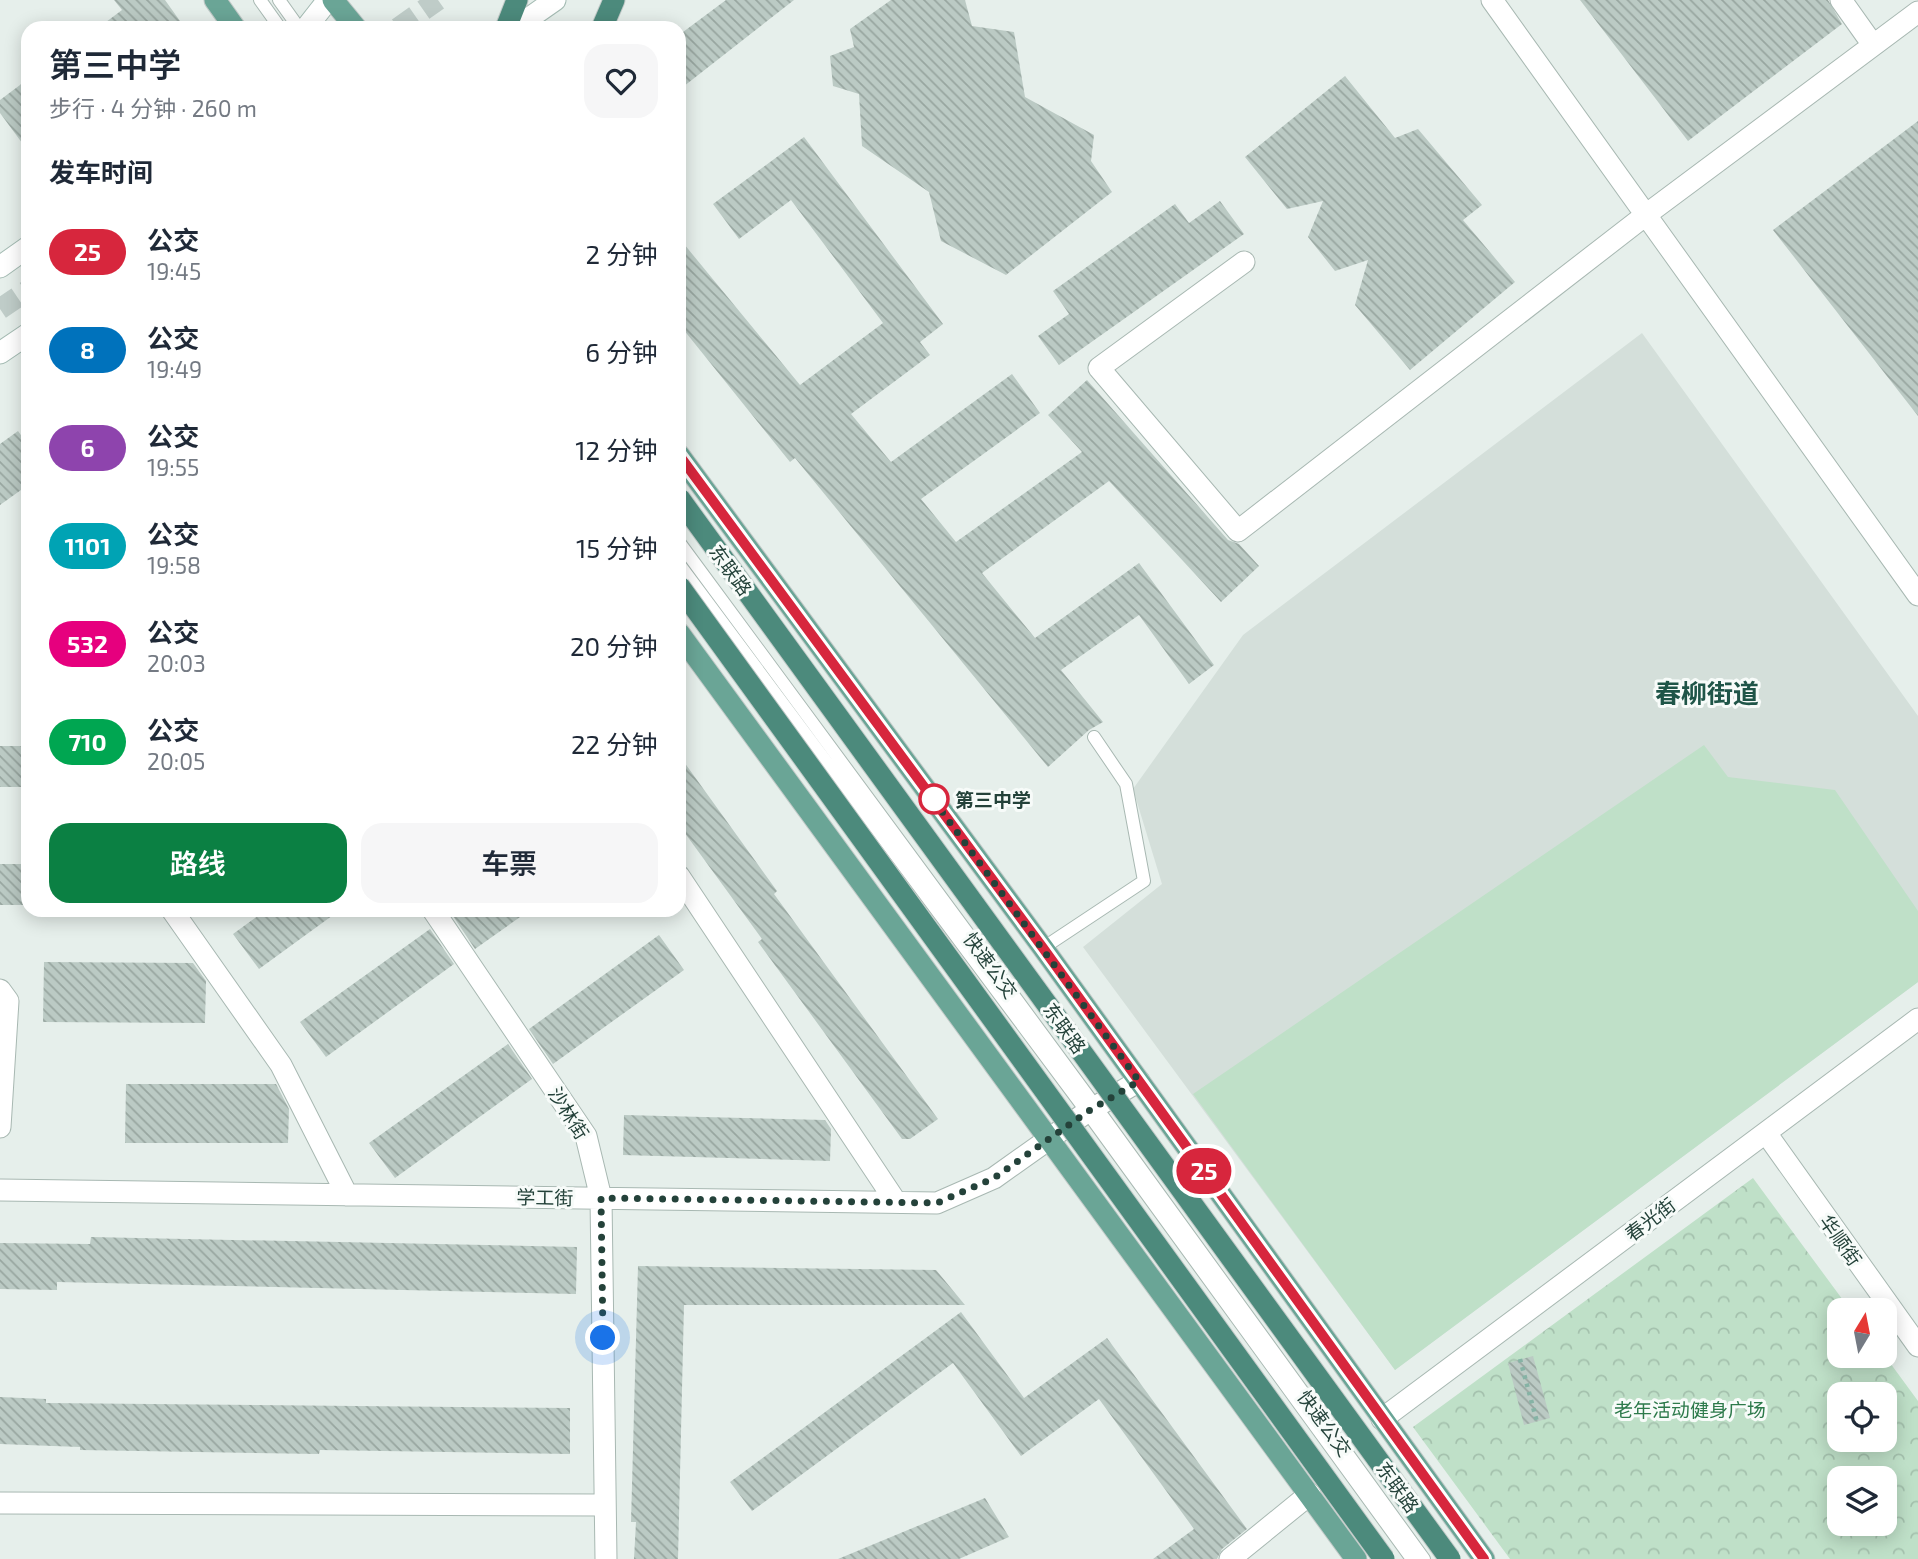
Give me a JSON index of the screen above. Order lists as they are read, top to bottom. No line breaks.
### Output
{"streets":{"highway":["东联路"],"street":["沙林街","学工街","春光街","华顺街"],"lane":["快速公交"]},"crossings":[["快速公交","学工街"],["沙林街","学工街"],["春光街","华顺街"]],"districts":["春柳街道"],"parks":["老年活动健身广场"],"places":["第三中学"],"lines":["bus line 25"],"north":"top","page":{"on_map":"25","heading":[["第三中学","步行 · 4 分钟 · 260 m"],"发车时间"],"list":[{"mark":"25","name":"公交","note":"19:45","value":"2 分钟"},{"mark":"8","name":"公交","note":"19:49","value":"6 分钟"},{"mark":"6","name":"公交","note":"19:55","value":"12 分钟"},{"mark":"1101","name":"公交","note":"19:58","value":"15 分钟"},{"mark":"532","name":"公交","note":"20:03","value":"20 分钟"},{"mark":"710","name":"公交","note":"20:05","value":"22 分钟"}],"buttons":["路线","车票"]}}
